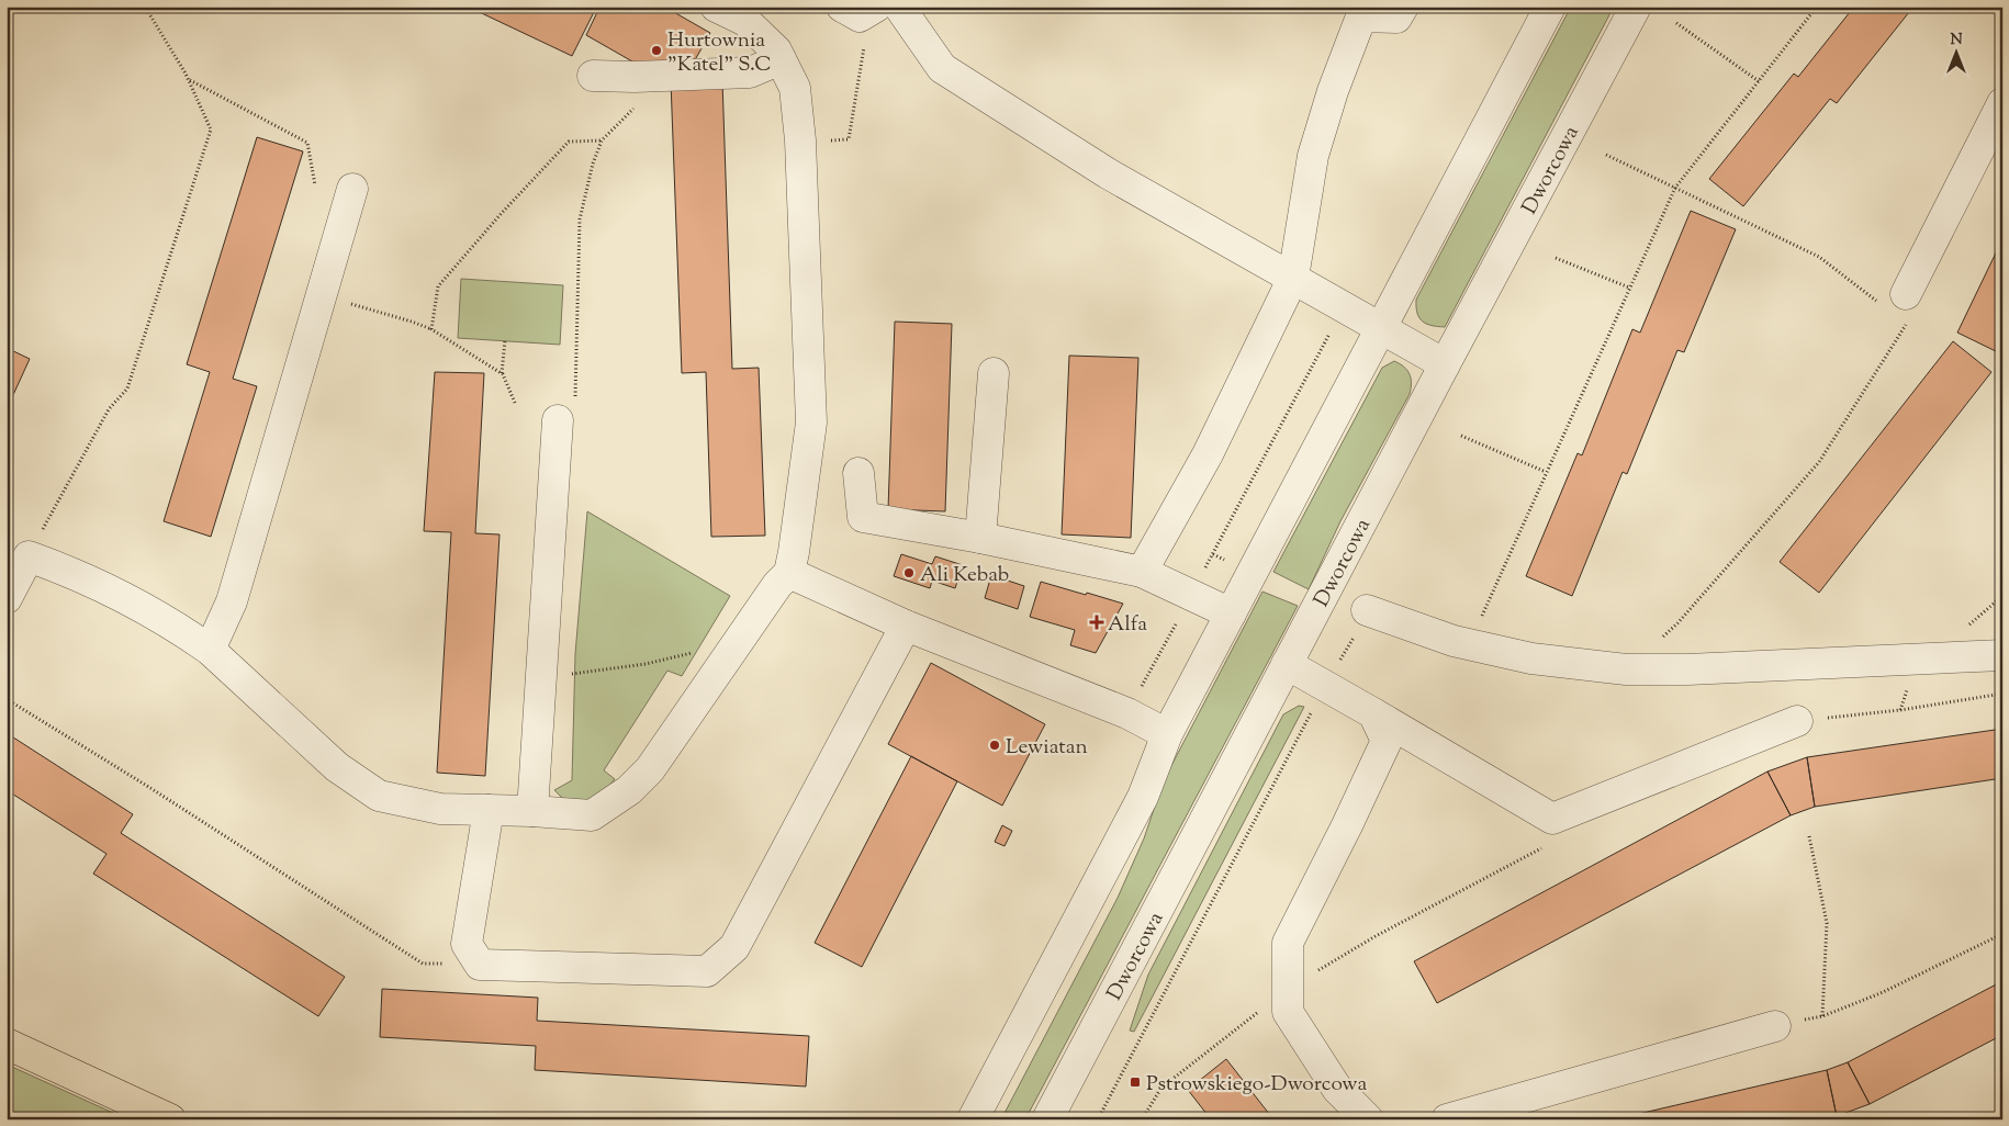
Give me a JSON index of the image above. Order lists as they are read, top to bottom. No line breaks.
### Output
{"streets":{"street":["Dworcowa"]},"places":{"other":["Hurtownia \"Katel\" S.C","Ali Kebab","Lewiatan"],"health":["Alfa"],"transit":["Pstrowskiego-Dworcowa"]},"north":"top"}
